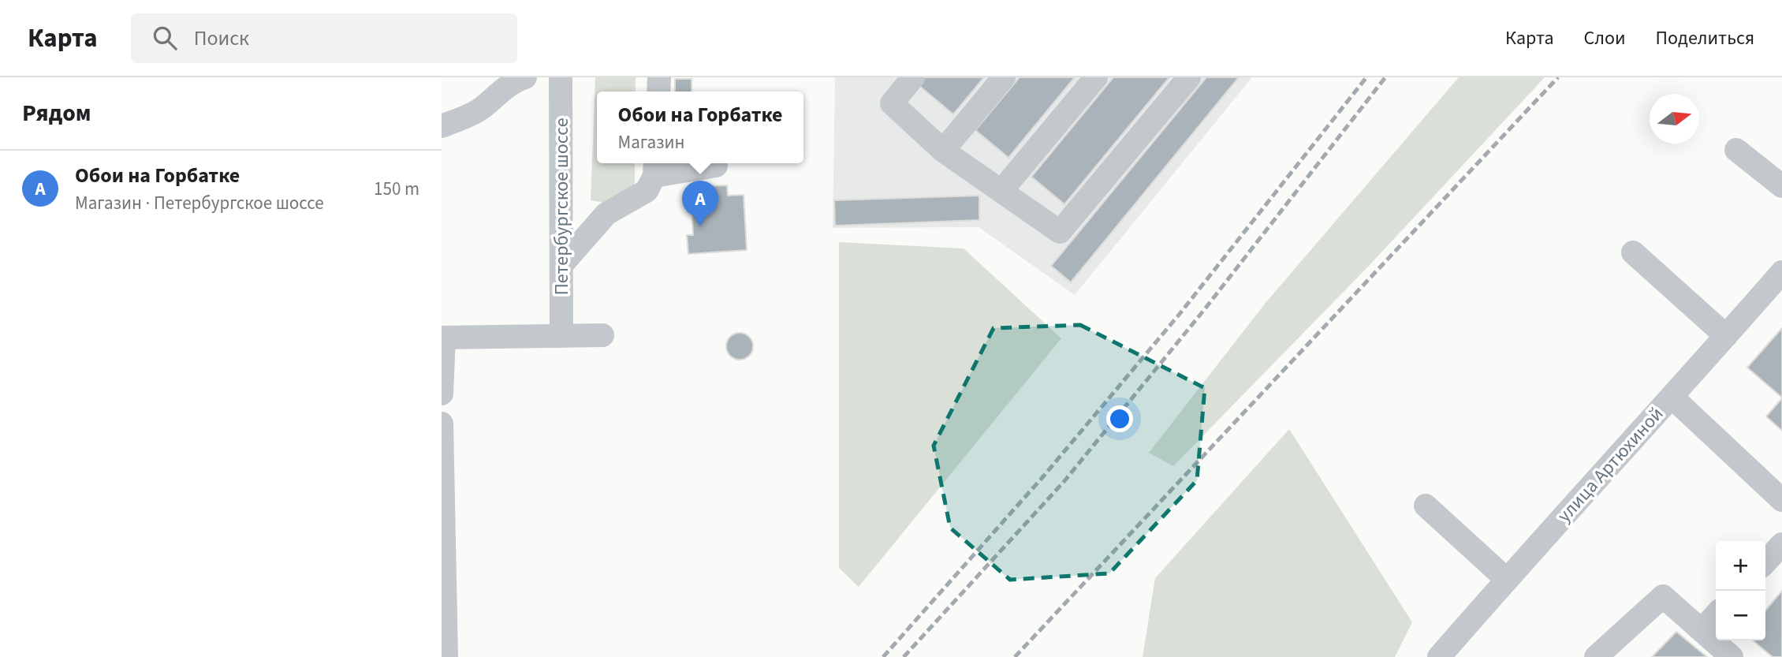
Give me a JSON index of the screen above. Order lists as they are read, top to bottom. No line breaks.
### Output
{"streets":{"street":["Петербургское шоссе","улица Артюхиной"]},"north":"right","page":{"header":"Карта","search":"Поиск","nav":["Карта","Слои","Поделиться"],"heading":"Рядом","popup":["Обои на Горбатке","Магазин"],"list":[{"mark":"A","name":"Обои на Горбатке","note":"Магазин · Петербургское шоссе","value":"150 m"}],"pins":"A","map_buttons":["+","−"]}}
